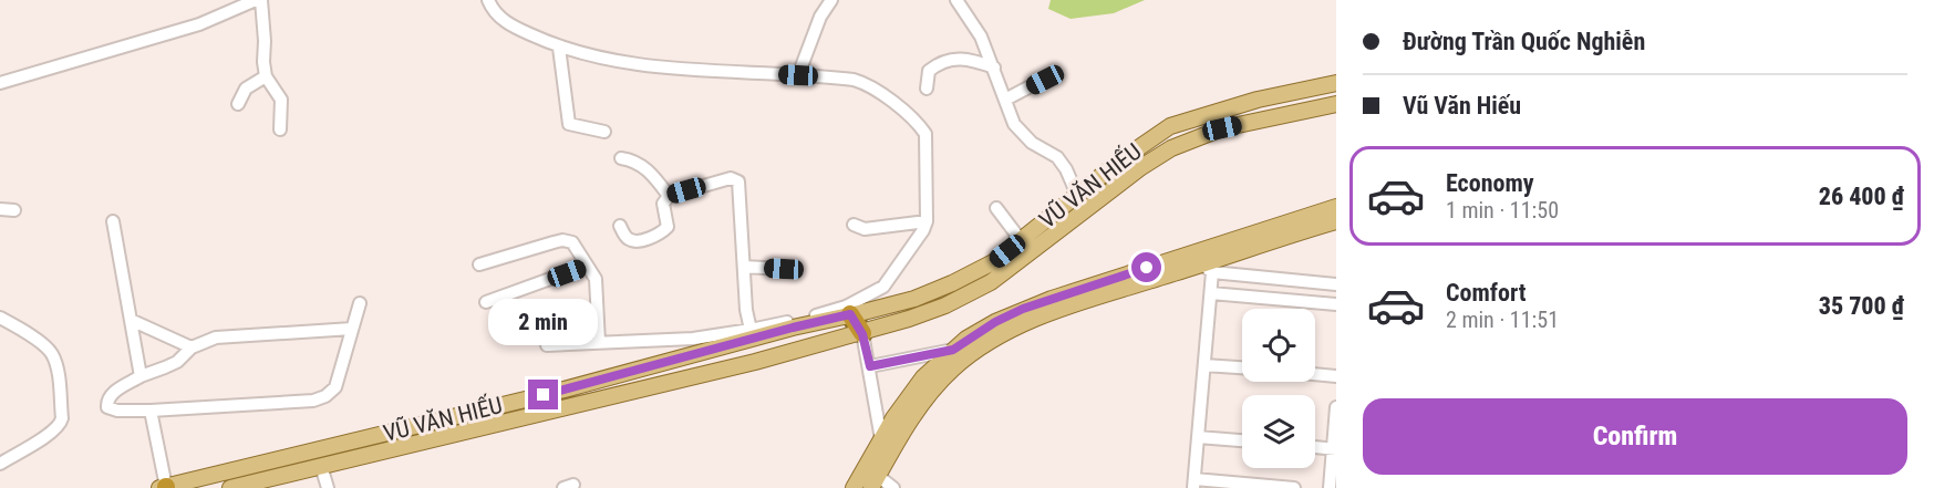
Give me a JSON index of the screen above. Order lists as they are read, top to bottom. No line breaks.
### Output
{"streets":{"main road":["VŨ VĂN HIẾU"]},"page":{"banner":["Đường Trần Quốc Nghiễn","Vũ Văn Hiếu"],"list":[{"name":"Economy","note":"1 min · 11:50","value":"26 400 ₫"},{"name":"Comfort","note":"2 min · 11:51","value":"35 700 ₫"}],"bubble":"2 min","buttons":"Confirm"}}
